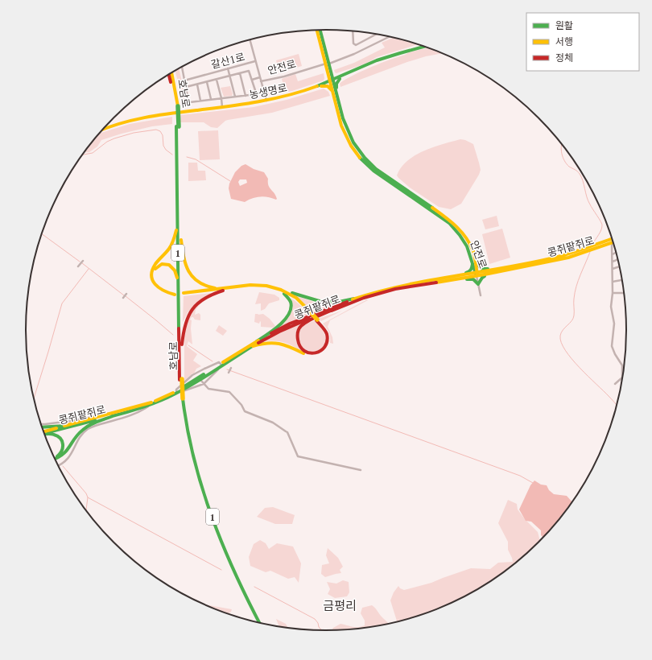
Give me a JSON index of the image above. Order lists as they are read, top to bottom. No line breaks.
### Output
{"streets":{"main road":["안전로","농생명로","호남로","콩쥐팥쥐로","1"],"street":["갈산1로"]},"crossings":[["안전로","농생명로"],["안전로","콩쥐팥쥐로"]],"districts":["금평리"],"legend":["원활","서행","정체"]}
